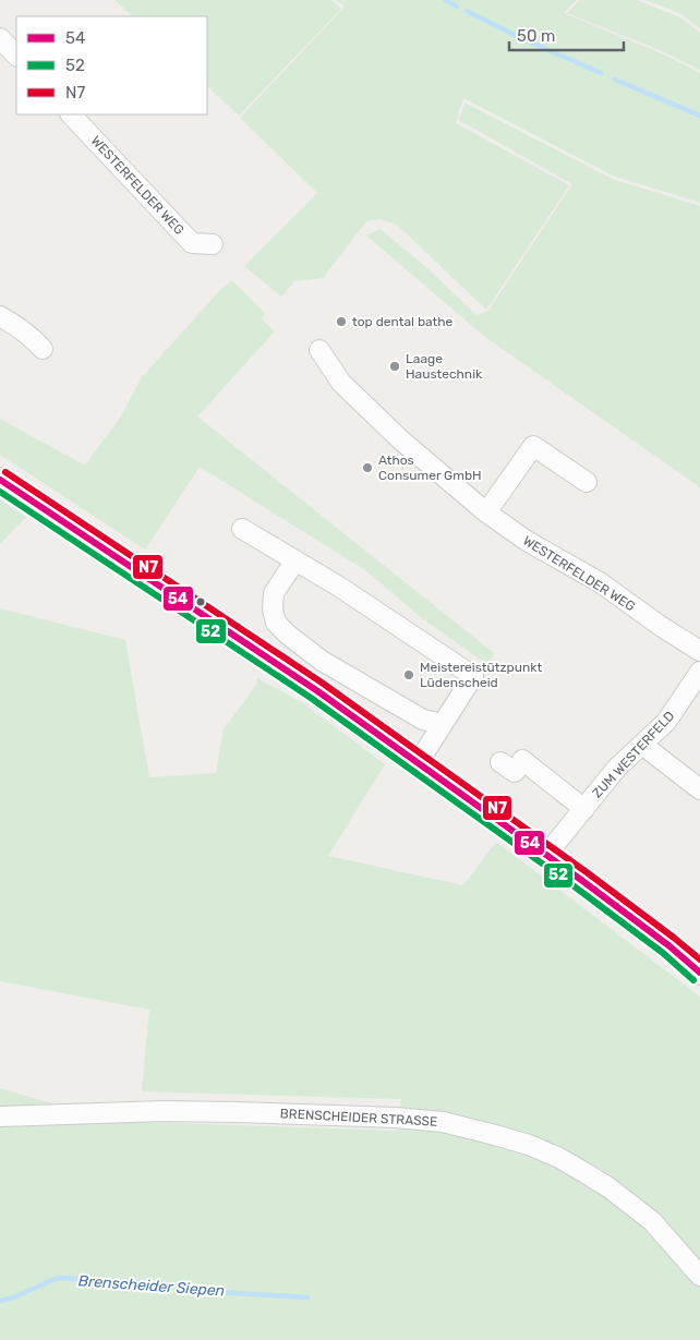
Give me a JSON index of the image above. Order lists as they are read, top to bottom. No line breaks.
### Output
{"streets":{"street":["WESTERFELDER WEG","ZUM WESTERFELD","BRENSCHEIDER STRASSE"]},"water":["Brenscheider Siepen"],"places":["top dental bathe","Laage Haustechnik","Athos Consumer GmbH","Meistereistützpunkt Lüdenscheid"],"lines":["transit line N7","transit line 54","transit line 52"],"legend":["54","52","N7"],"scale_bar":"50 m"}
